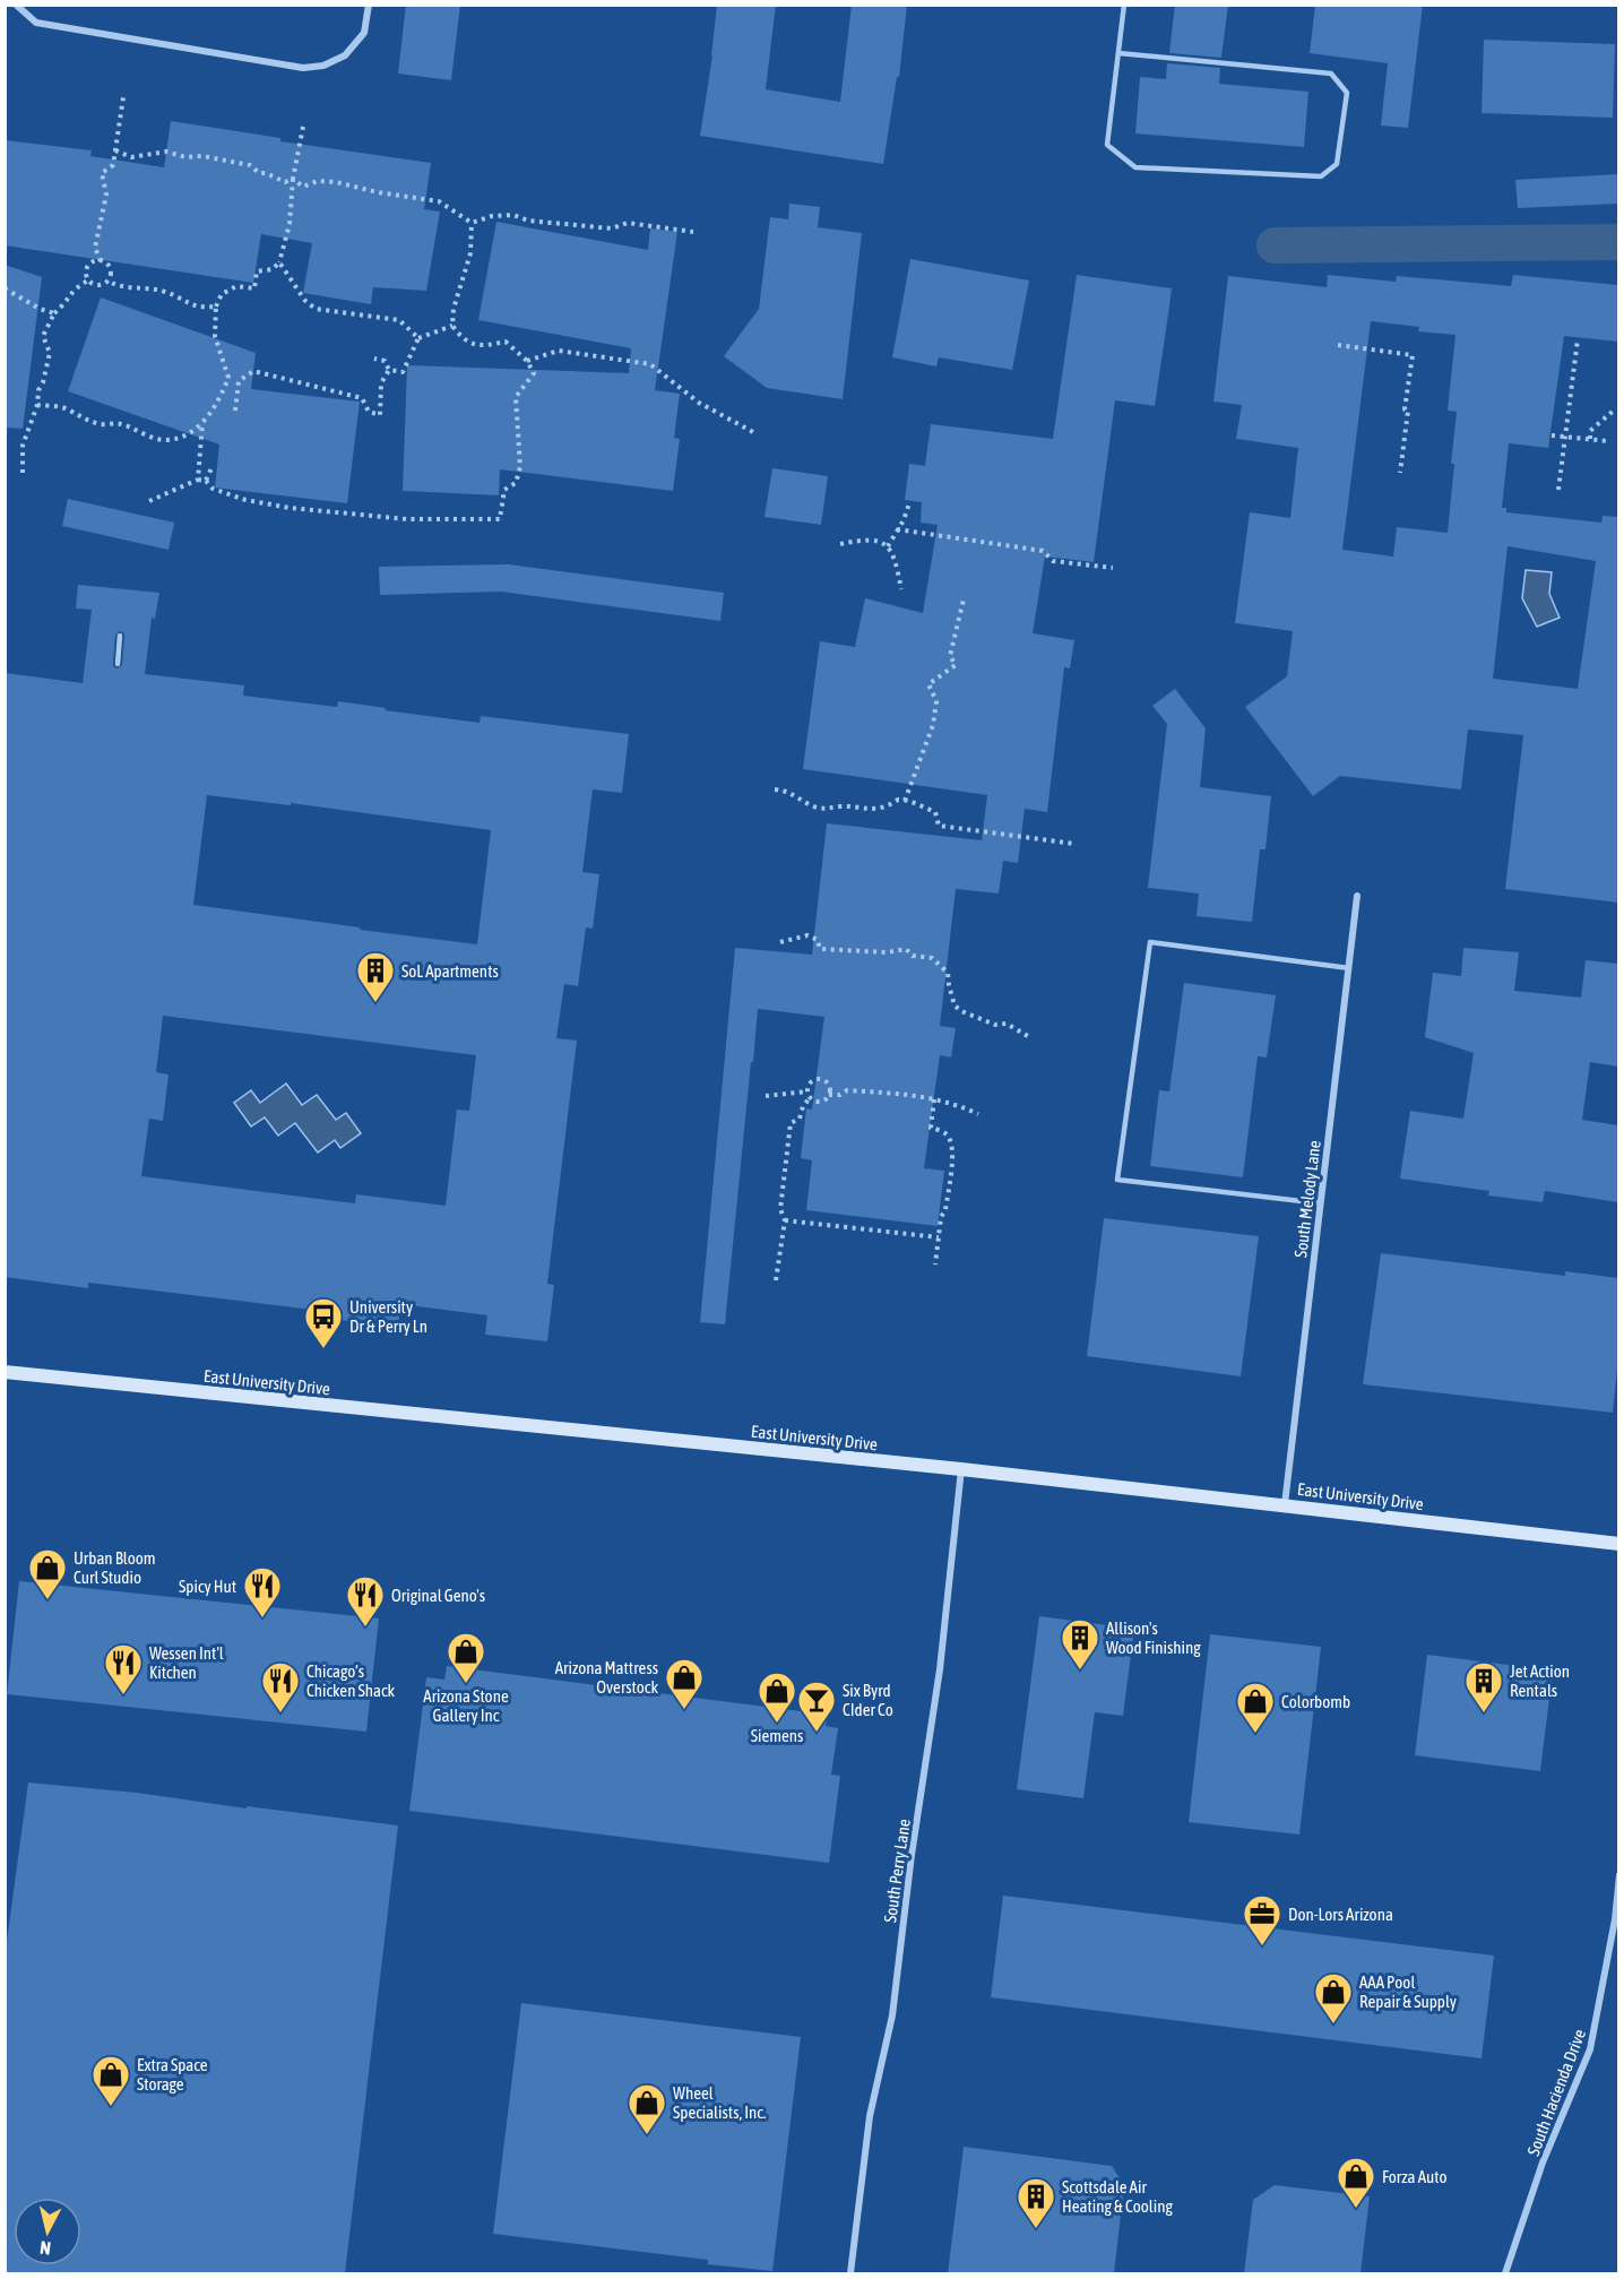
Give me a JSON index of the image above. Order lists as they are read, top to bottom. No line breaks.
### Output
{"streets":{"main road":["East University Drive"],"street":["South Melody Lane","South Perry Lane","South Hacienda Drive"]},"crossings":[["South Melody Lane","East University Drive"],["East University Drive","South Perry Lane"]],"places":{"building":["SoL Apartments","Allison's Wood Finishing","Jet Action Rentals","Scottsdale Air Heating & Cooling"],"bus stop":["University Dr & Perry Ln"],"shop":["Urban Bloom Curl Studio","Arizona Stone Gallery Inc","Arizona Mattress Overstock","Siemens","Colorbomb","AAA Pool Repair & Supply","Extra Space Storage","Wheel Specialists, Inc.","Forza Auto"],"restaurant":["Spicy Hut","Original Geno's","Wessen Int'l Kitchen","Chicago’s Chicken Shack"],"bar":["Six Byrd CIder Co"],"office":["Don-Lors Arizona"]},"north":"bottom"}
